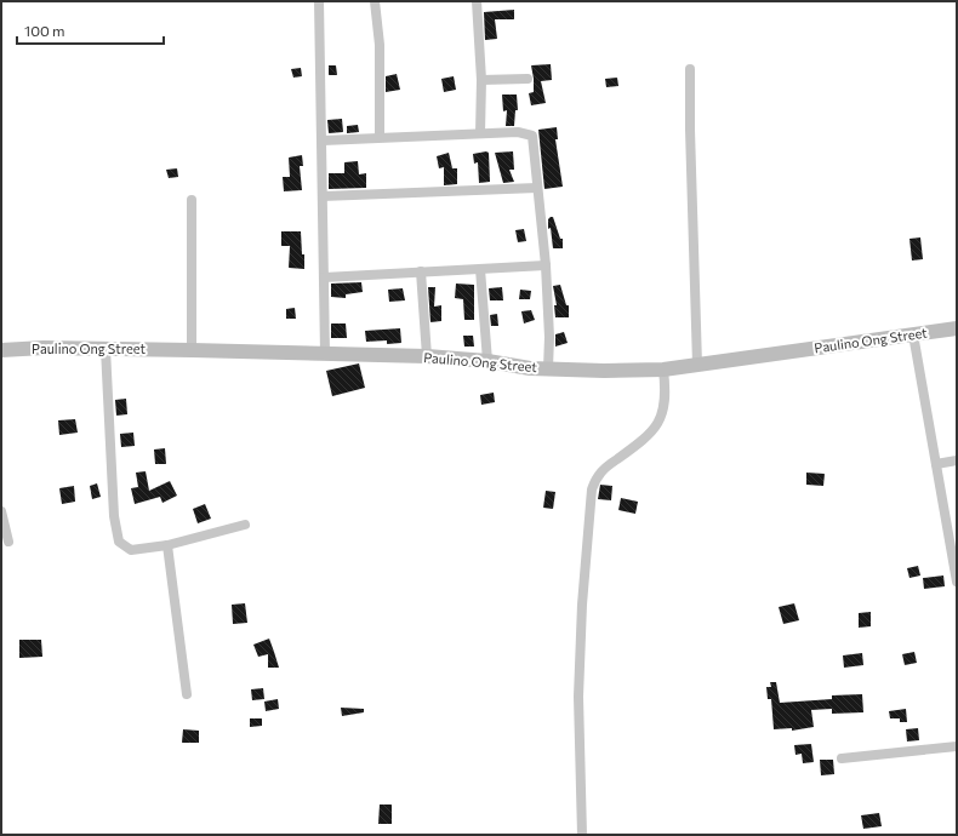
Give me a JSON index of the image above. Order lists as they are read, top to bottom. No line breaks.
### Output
{"streets":{"street":["Paulino Ong Street"]},"scale_bar":"100 m"}
